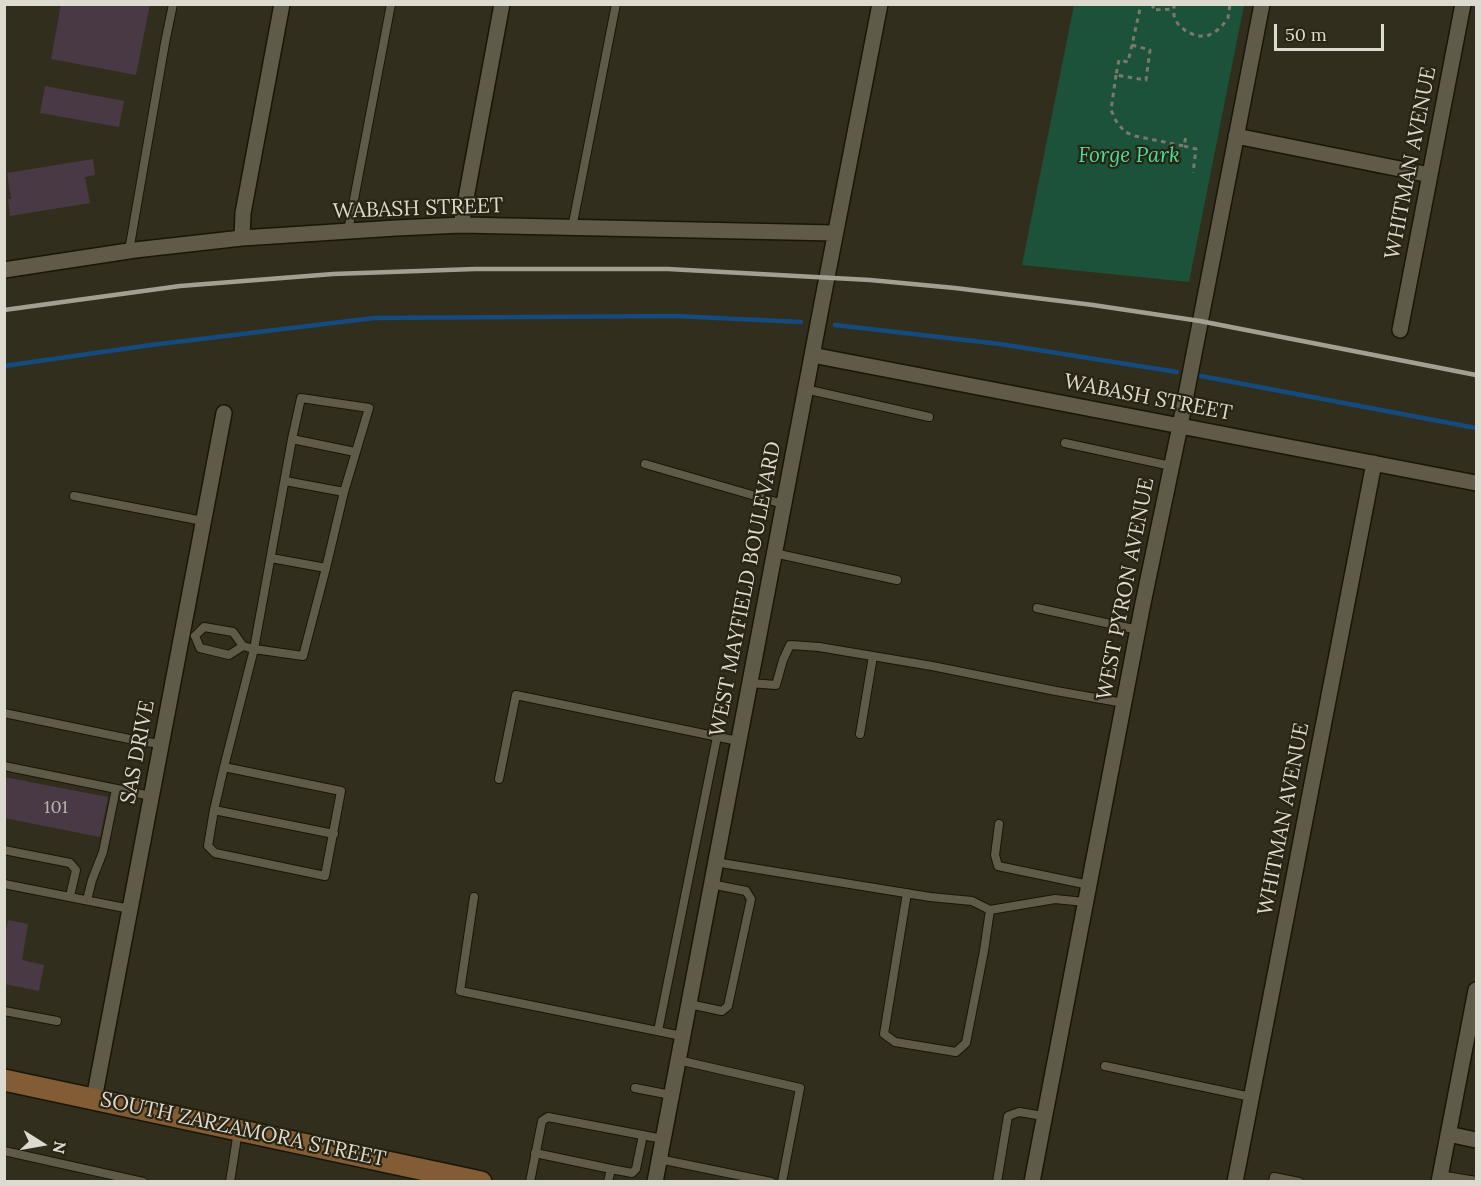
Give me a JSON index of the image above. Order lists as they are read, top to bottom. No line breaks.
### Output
{"streets":{"main road":["SOUTH ZARZAMORA STREET"],"street":["WHITMAN AVENUE","WABASH STREET","WEST MAYFIELD BOULEVARD","WEST PYRON AVENUE","SAS DRIVE"]},"crossings":[["WHITMAN AVENUE","WABASH STREET"],["WABASH STREET","WEST MAYFIELD BOULEVARD"],["WABASH STREET","WEST PYRON AVENUE"],["SAS DRIVE","SOUTH ZARZAMORA STREET"]],"parks":["Forge Park"],"house_numbers":["101"],"scale_bar":"50 m","north":"right"}
